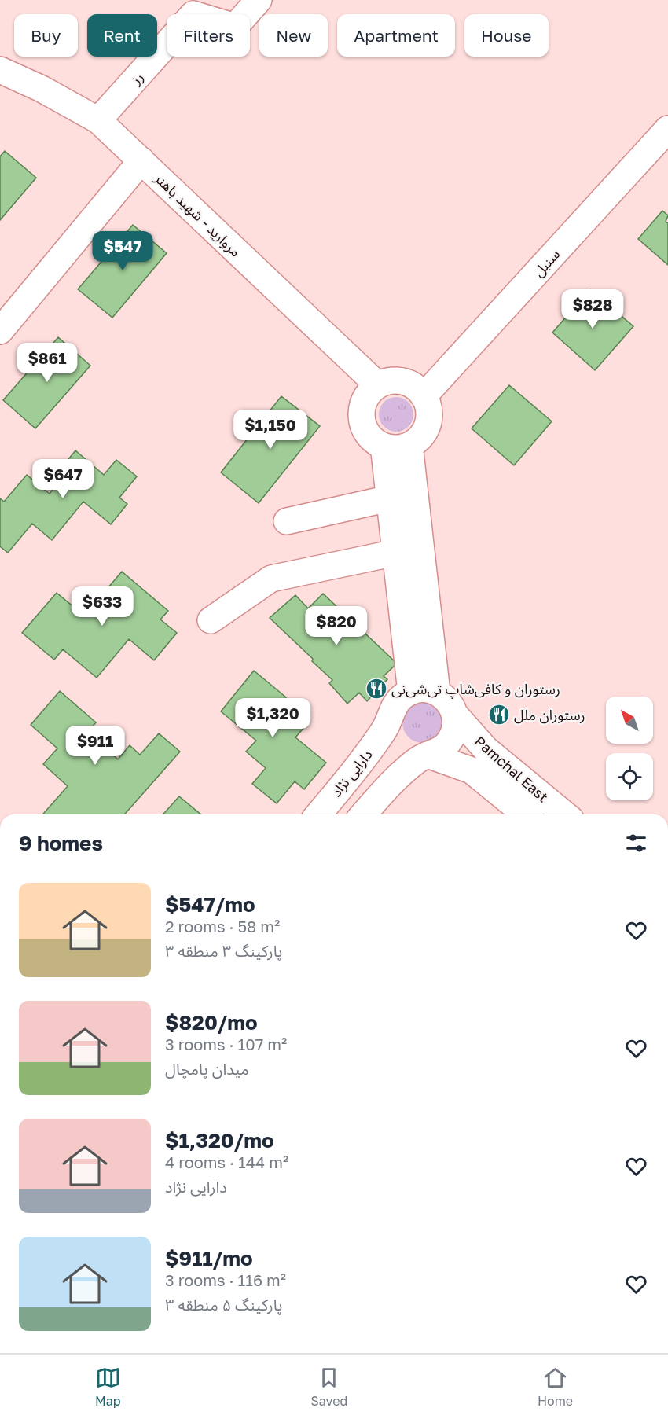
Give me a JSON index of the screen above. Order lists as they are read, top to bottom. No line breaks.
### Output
{"streets":{"street":["رز","مروارید - شهید باهنر","سنبل","Pamchal East","دارایی نژاد"]},"crossings":[["رز","مروارید - شهید باهنر"],["مروارید - شهید باهنر","سنبل"]],"places":{"restaurant":["رستوران و کافی‌شاپ تی‌شی‌نی","رستوران ملل"]},"north":"top left","page":{"chip":["Buy","Rent","Filters","New","Apartment","House"],"price":["$547","$828","$861","$1,150","$647","$633","$820","$1,320","$911"],"heading":"9 homes","list":[{"name":"$547/mo","note":"2 rooms · 58 m² · پارکینگ ۳ منطقه ۳"},{"name":"$820/mo","note":"3 rooms · 107 m² · میدان پامچال"},{"name":"$1,320/mo","note":"4 rooms · 144 m² · دارایی نژاد"},{"name":"$911/mo","note":"3 rooms · 116 m² · پارکینگ ۵ منطقه ۳"}],"tabs":["Map","Saved","Home"]}}
